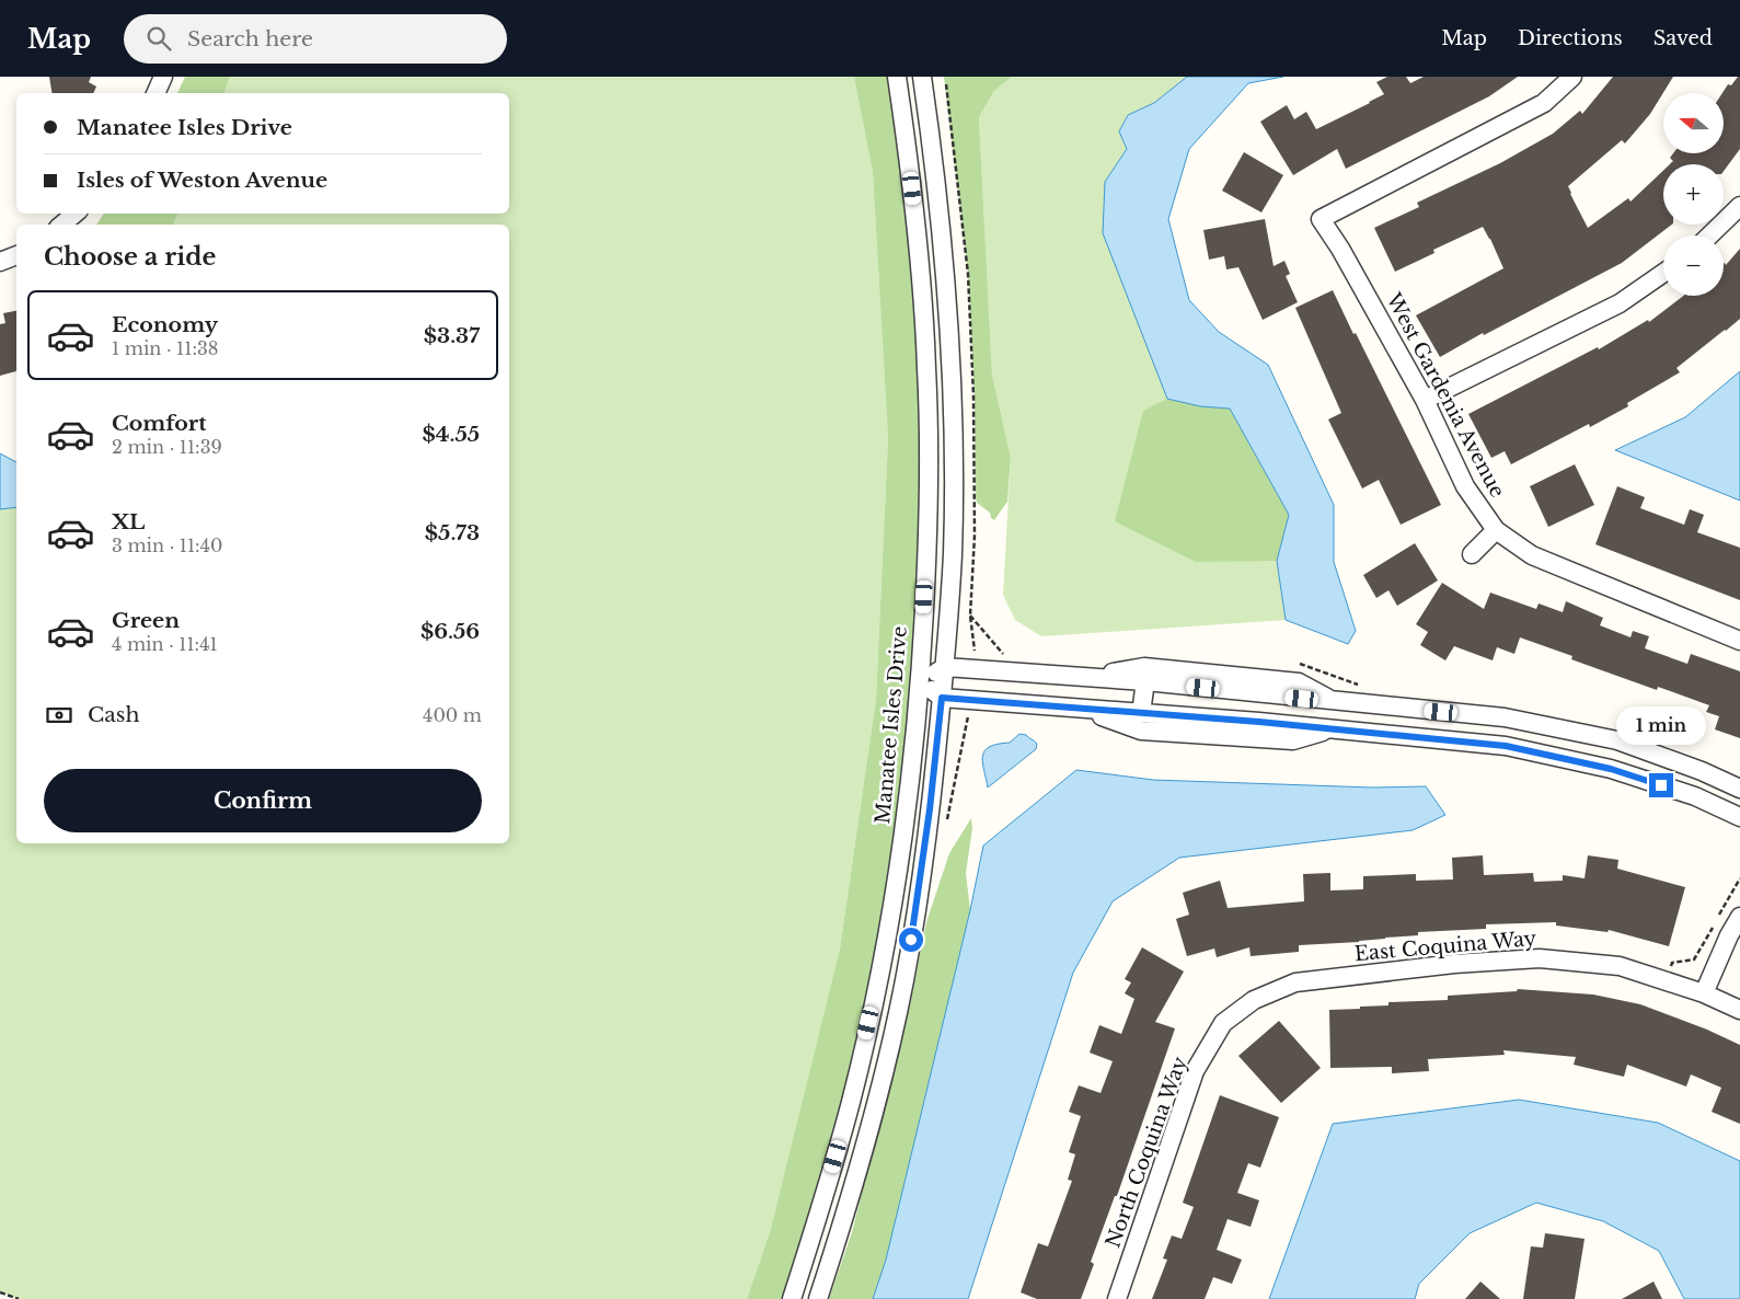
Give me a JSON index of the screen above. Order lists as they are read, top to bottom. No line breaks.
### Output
{"streets":{"street":["West Gardenia Avenue","Manatee Isles Drive","East Coquina Way","North Coquina Way"]},"crossings":[["East Coquina Way","North Coquina Way"]],"north":"left","page":{"header":"Map","search":"Search here","nav":["Map","Directions","Saved"],"map_buttons":["+","−"],"banner":["Manatee Isles Drive","Isles of Weston Avenue"],"heading":"Choose a ride","list":[{"name":"Economy","note":"1 min · 11:38","value":"$3.37"},{"name":"Comfort","note":"2 min · 11:39","value":"$4.55"},{"name":"XL","note":"3 min · 11:40","value":"$5.73"},{"name":"Green","note":"4 min · 11:41","value":"$6.56"}],"pay":["Cash","400 m"],"bubble":"1 min","buttons":"Confirm"}}
